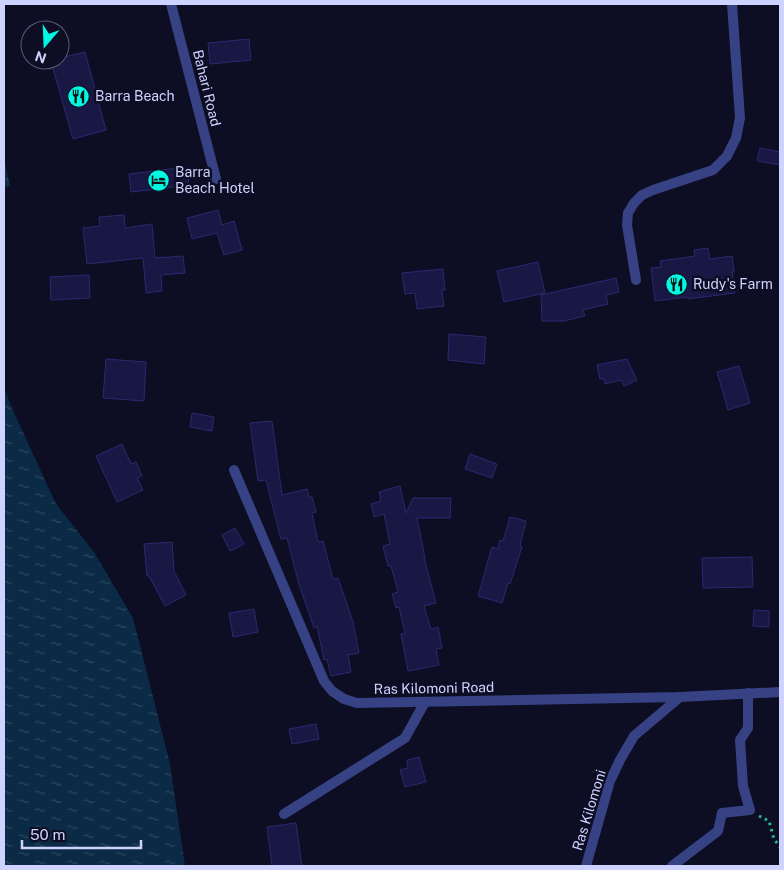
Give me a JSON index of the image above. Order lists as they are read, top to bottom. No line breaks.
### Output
{"streets":{"street":["Bahari Road","Ras Kilomoni Road","Ras Kilomoni"]},"crossings":[["Ras Kilomoni Road","Ras Kilomoni"]],"places":{"restaurant":["Barra Beach","Rudy's Farm"],"hotel":["Barra Beach Hotel"]},"scale_bar":"50 m","north":"bottom"}
